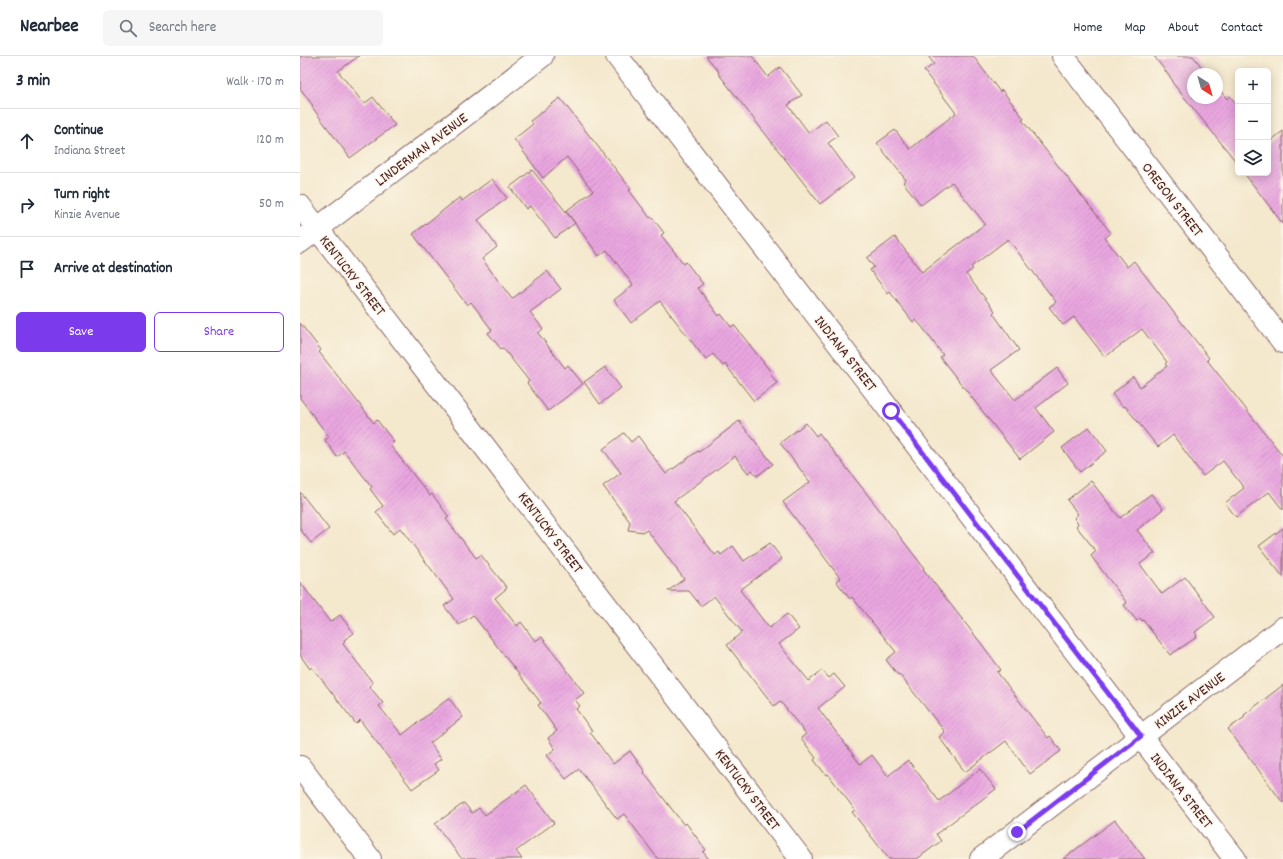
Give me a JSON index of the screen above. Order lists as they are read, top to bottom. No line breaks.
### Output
{"streets":{"street":["LINDERMAN AVENUE","OREGON STREET","KENTUCKY STREET","INDIANA STREET","KINZIE AVENUE"]},"crossings":[["LINDERMAN AVENUE","KENTUCKY STREET"],["INDIANA STREET","KINZIE AVENUE"]],"north":"bottom right","page":{"header":"Nearbee","search":"Search here","nav":["Home","Map","About","Contact"],"heading":["3 min","Walk · 170 m"],"map_buttons":["+","−"],"list":[["Continue","Indiana Street","120 m"],["Turn right","Kinzie Avenue","50 m"],"Arrive at destination"],"buttons":["Save","Share"]}}
